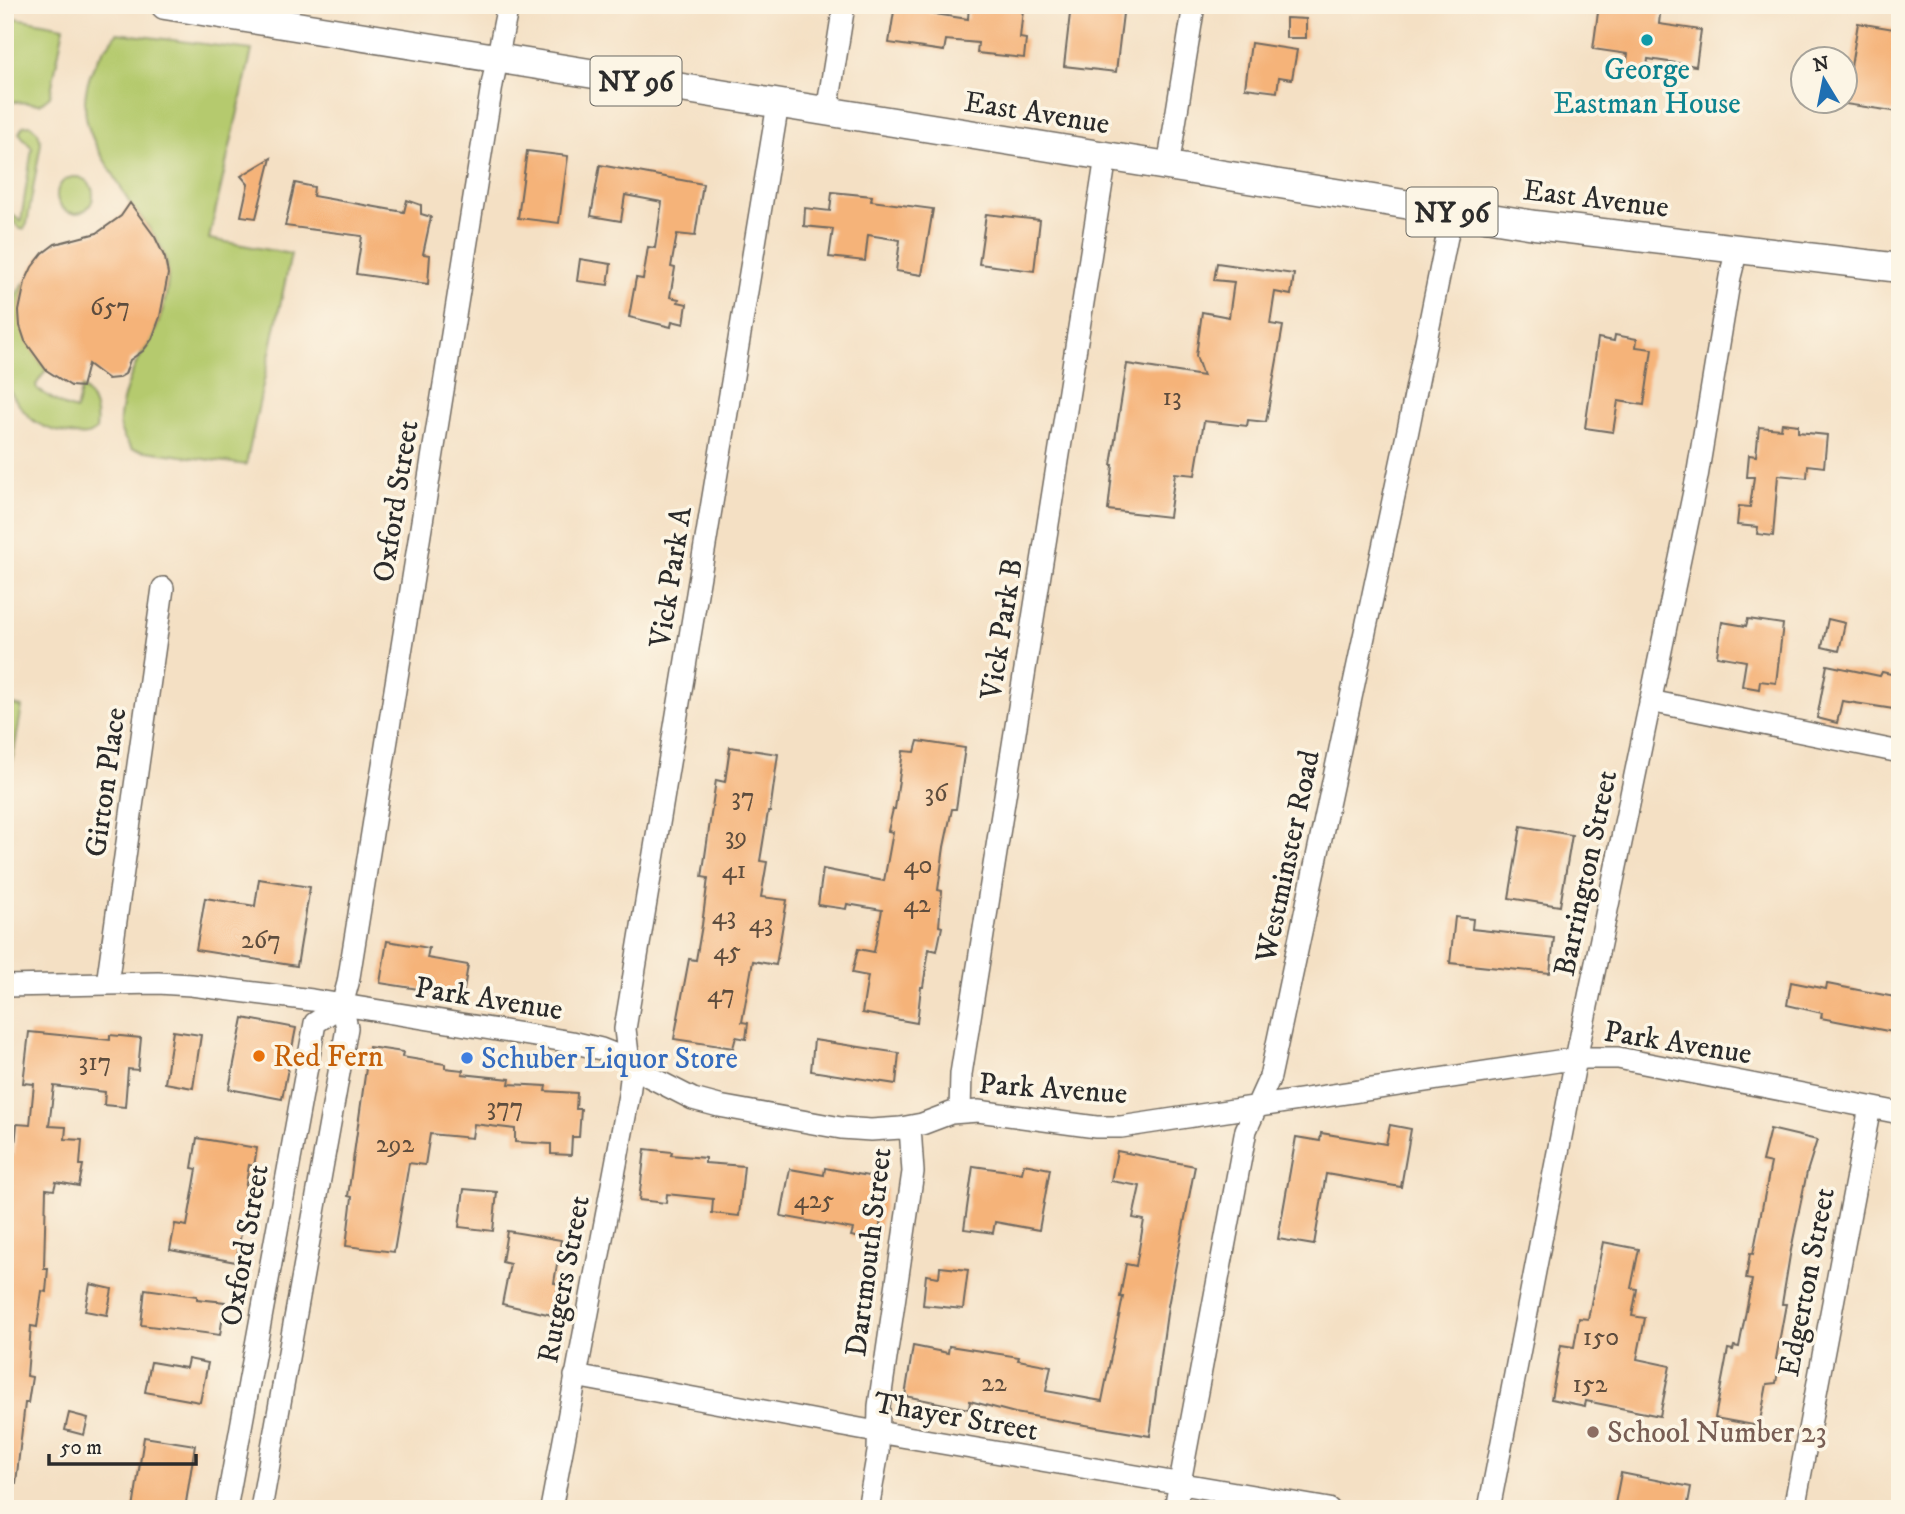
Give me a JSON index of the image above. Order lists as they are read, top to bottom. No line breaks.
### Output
{"streets":{"main road":["NY 96","East Avenue"],"street":["Oxford Street","Vick Park A","Vick Park B","Girton Place","Westminster Road","Barrington Street","Park Avenue","Dartmouth Street","Rutgers Street","Edgerton Street","Thayer Street"]},"crossings":[["East Avenue","Oxford Street"],["East Avenue","Vick Park A"],["East Avenue","Vick Park B"],["East Avenue","Westminster Road"],["East Avenue","Barrington Street"],["Oxford Street","Park Avenue"],["Vick Park A","Park Avenue"],["Vick Park A","Rutgers Street"],["Vick Park B","Park Avenue"],["Girton Place","Park Avenue"],["Westminster Road","Park Avenue"],["Westminster Road","Thayer Street"],["Barrington Street","Park Avenue"],["Park Avenue","Dartmouth Street"],["Park Avenue","Rutgers Street"],["Park Avenue","Edgerton Street"],["Dartmouth Street","Thayer Street"],["Rutgers Street","Thayer Street"]],"places":["George Eastman House","Red Fern","Schuber Liquor Store","School Number 23"],"house_numbers":["657","13","36","37","39","40","41","42","43","43","267","45","47","317","377","292","425","150","22","152"],"scale_bar":"50 m","north":"top"}
